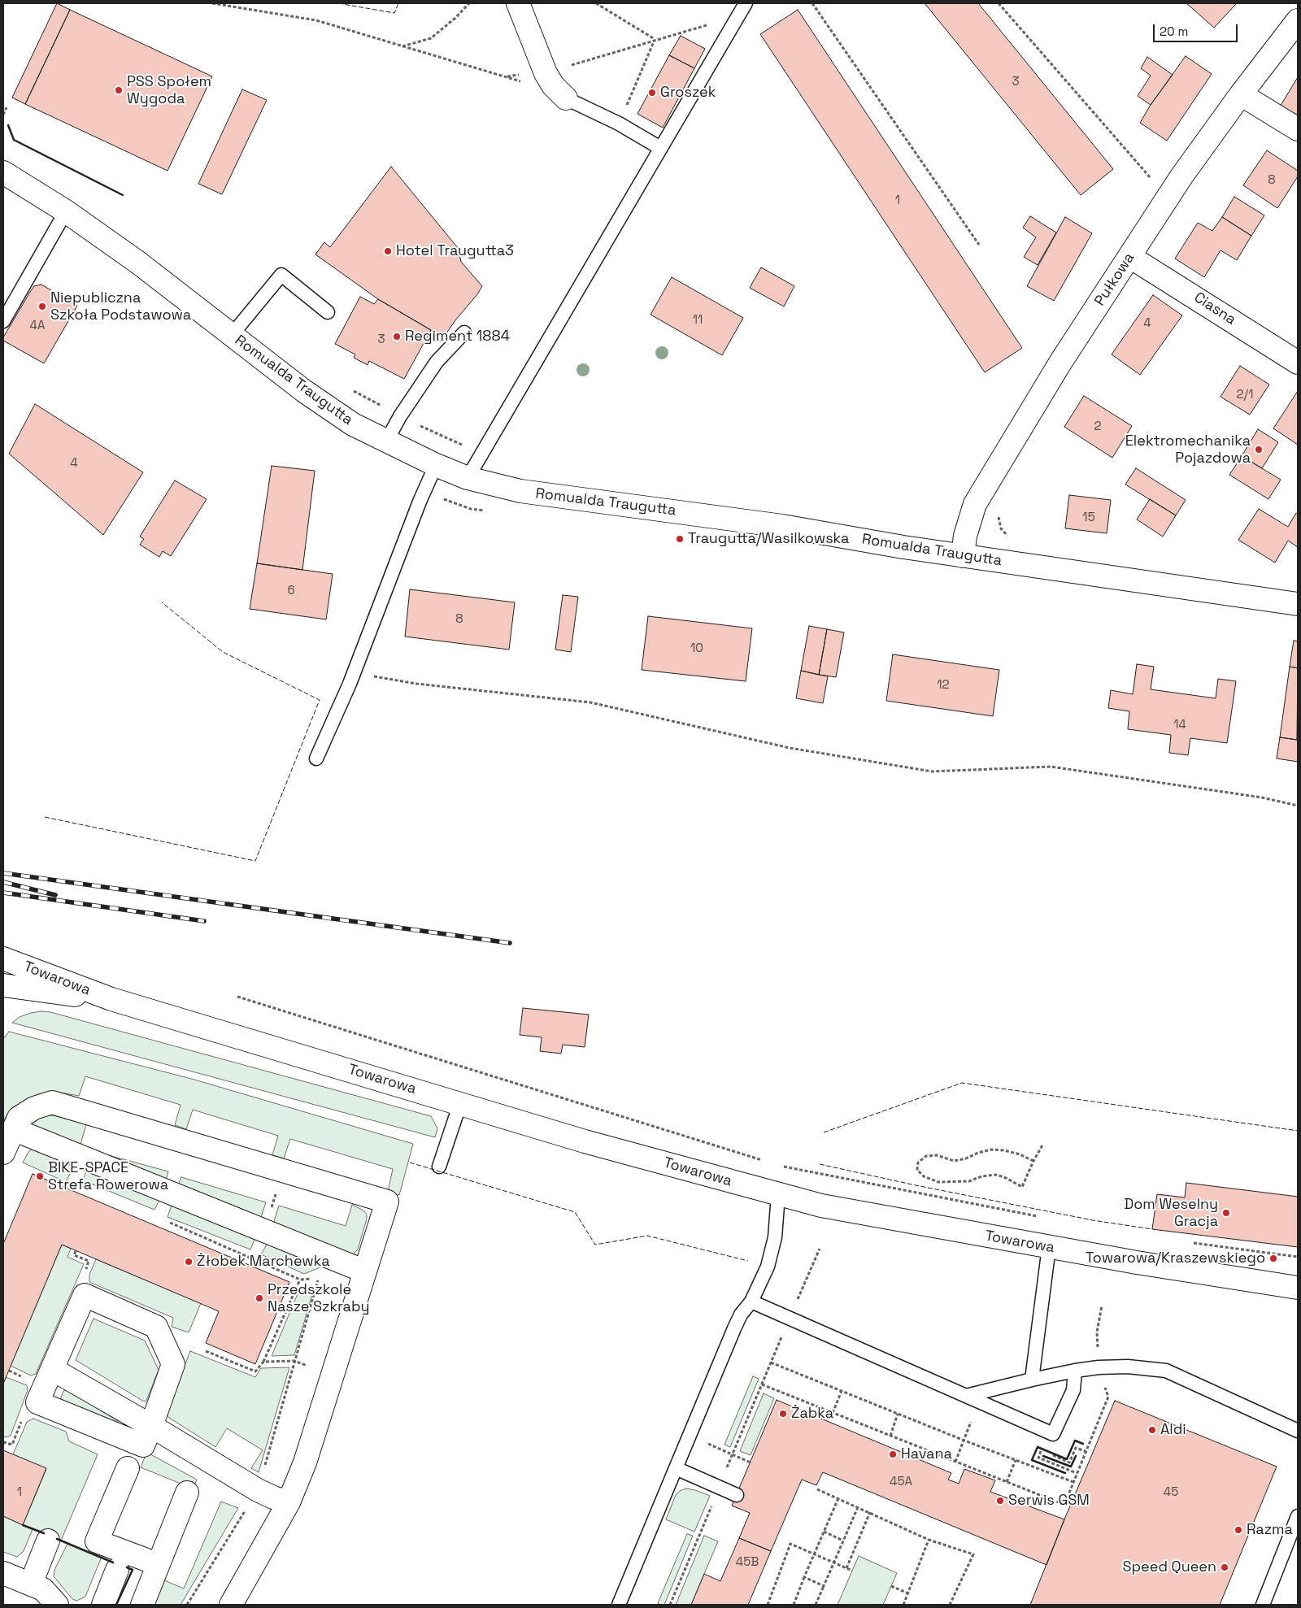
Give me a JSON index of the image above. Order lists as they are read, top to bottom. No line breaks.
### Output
{"streets":{"street":["Pułkowa","Ciasna","Romualda Traugutta","Towarowa"]},"crossings":[["Pułkowa","Ciasna"],["Pułkowa","Romualda Traugutta"]],"places":["PSS Społem Wygoda","Groszek","Hotel Traugutta3","Niepubliczna Szkoła Podstawowa","Regiment 1884","Elektromechanika Pojazdowa","Traugutta/Wasilkowska","BIKE-SPACE Strefa Rowerowa","Dom Weselny Gracja","Towarowa/Kraszewskiego","Żłobek Marchewka","Przedszkole Nasze Szkraby","Żabka","Aldi","Havana","Serwis GSM","Razma","Speed Queen"],"house_numbers":["3","8","1","11","4","4A","3","2/1","2","4","15","6","8","10","12","14","45A","1","45","45B"],"scale_bar":"20 m"}
